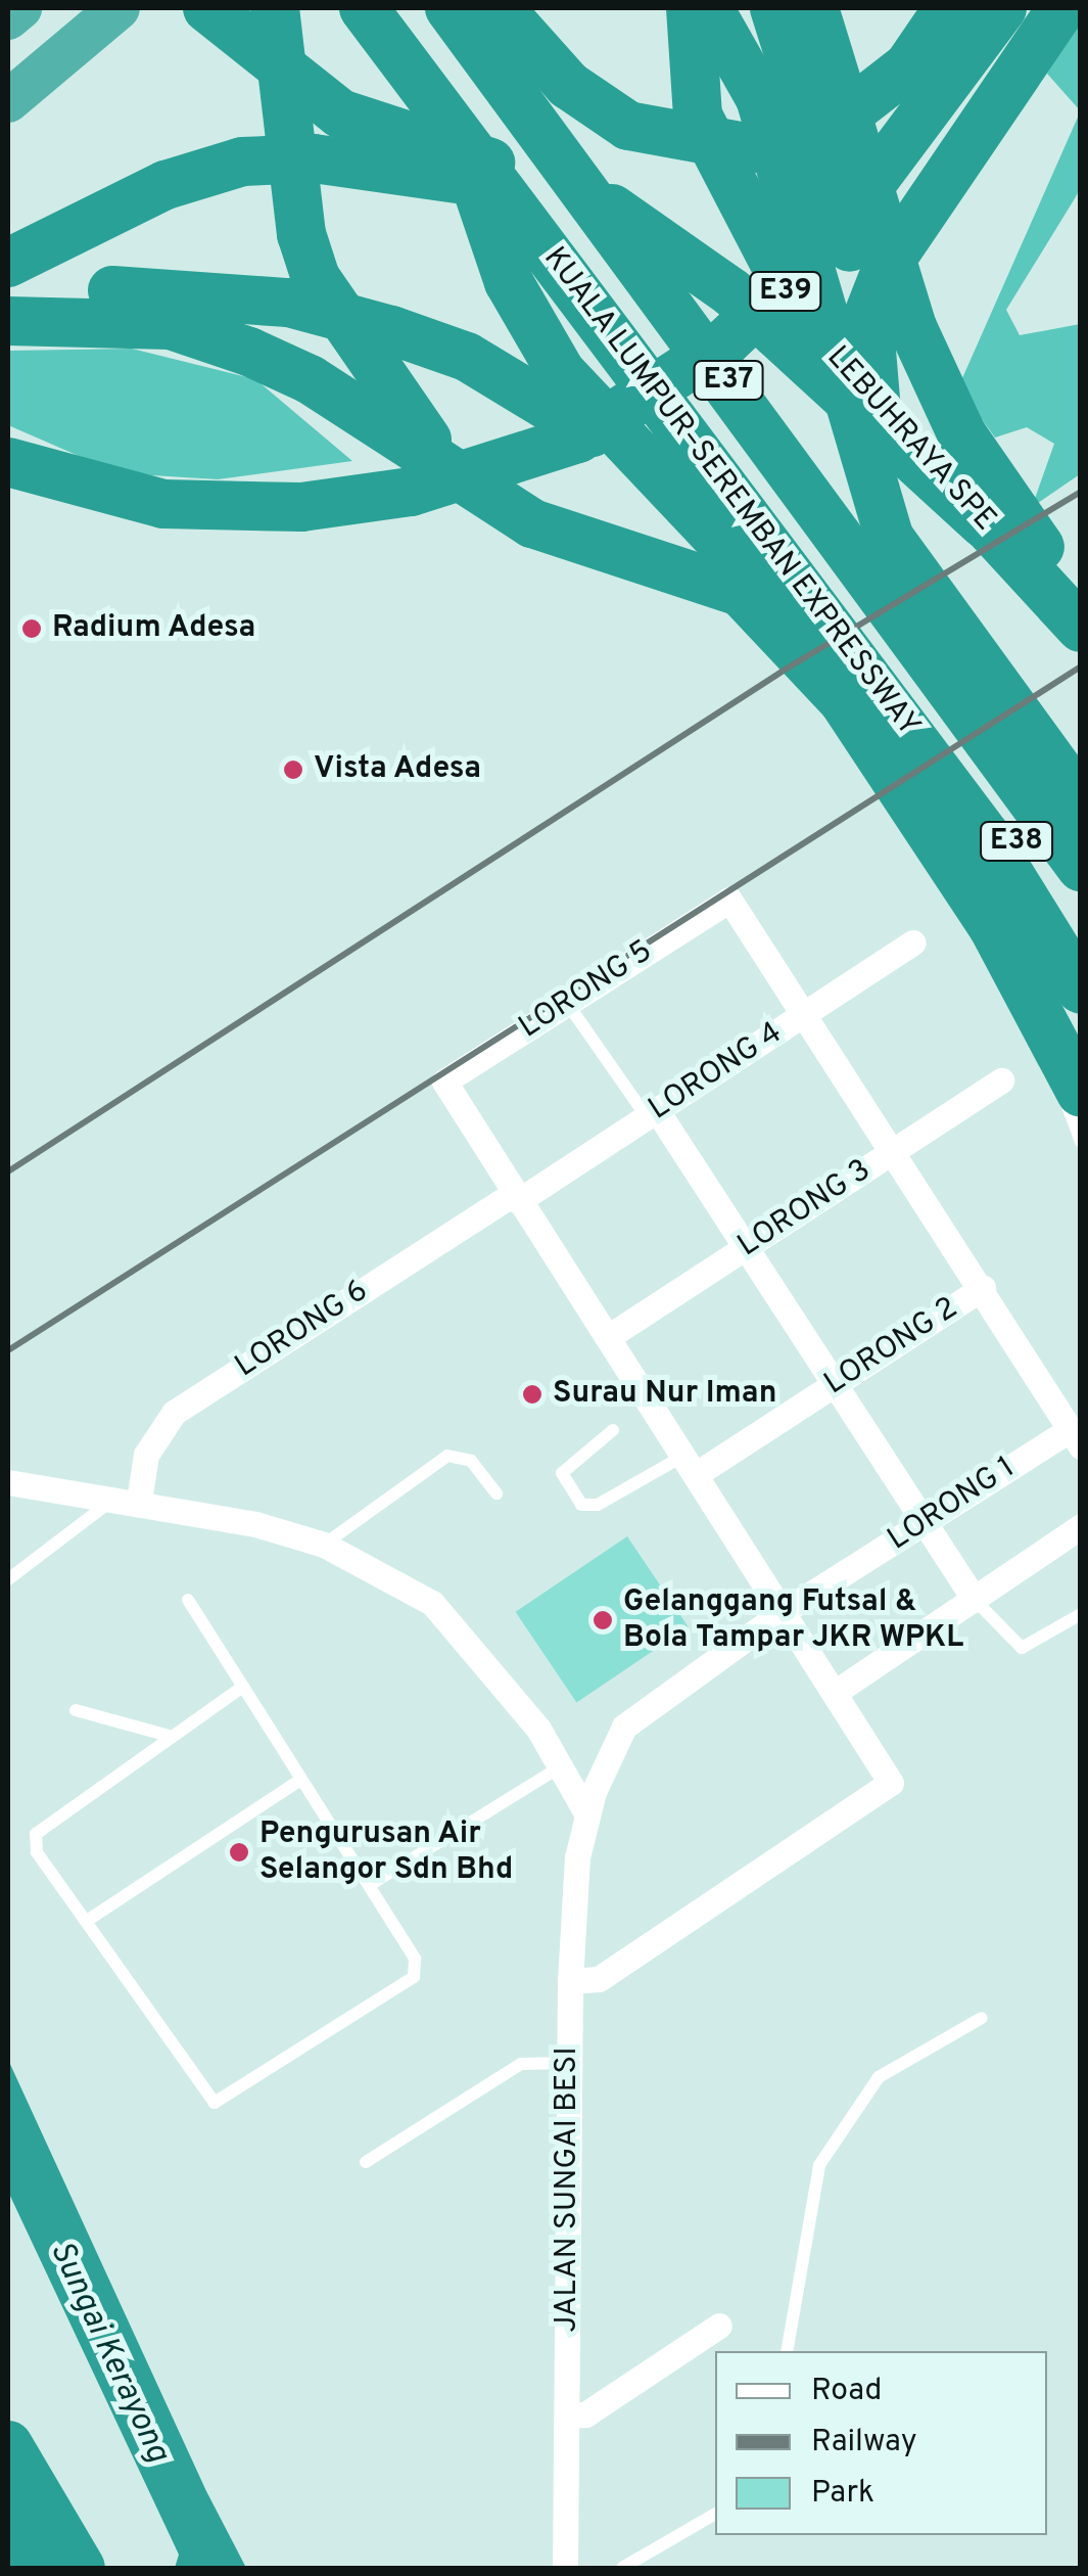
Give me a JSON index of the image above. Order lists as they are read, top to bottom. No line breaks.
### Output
{"streets":{"highway":["E39","E37","LEBUHRAYA SPE","KUALA LUMPUR–SEREMBAN EXPRESSWAY","E38"],"street":["LORONG 5","LORONG 4","LORONG 3","LORONG 6","LORONG 2","LORONG 1","JALAN SUNGAI BESI"]},"crossings":[["KUALA LUMPUR–SEREMBAN EXPRESSWAY","E38"],["LORONG 5","LORONG 4"],["LORONG 5","LORONG 6"],["LORONG 4","LORONG 6"],["LORONG 1","JALAN SUNGAI BESI"]],"water":["Sungai Kerayong"],"places":["Radium Adesa","Vista Adesa","Surau Nur Iman","Gelanggang Futsal & Bola Tampar JKR WPKL","Pengurusan Air Selangor Sdn Bhd"],"legend":["Road","Railway","Park"]}
